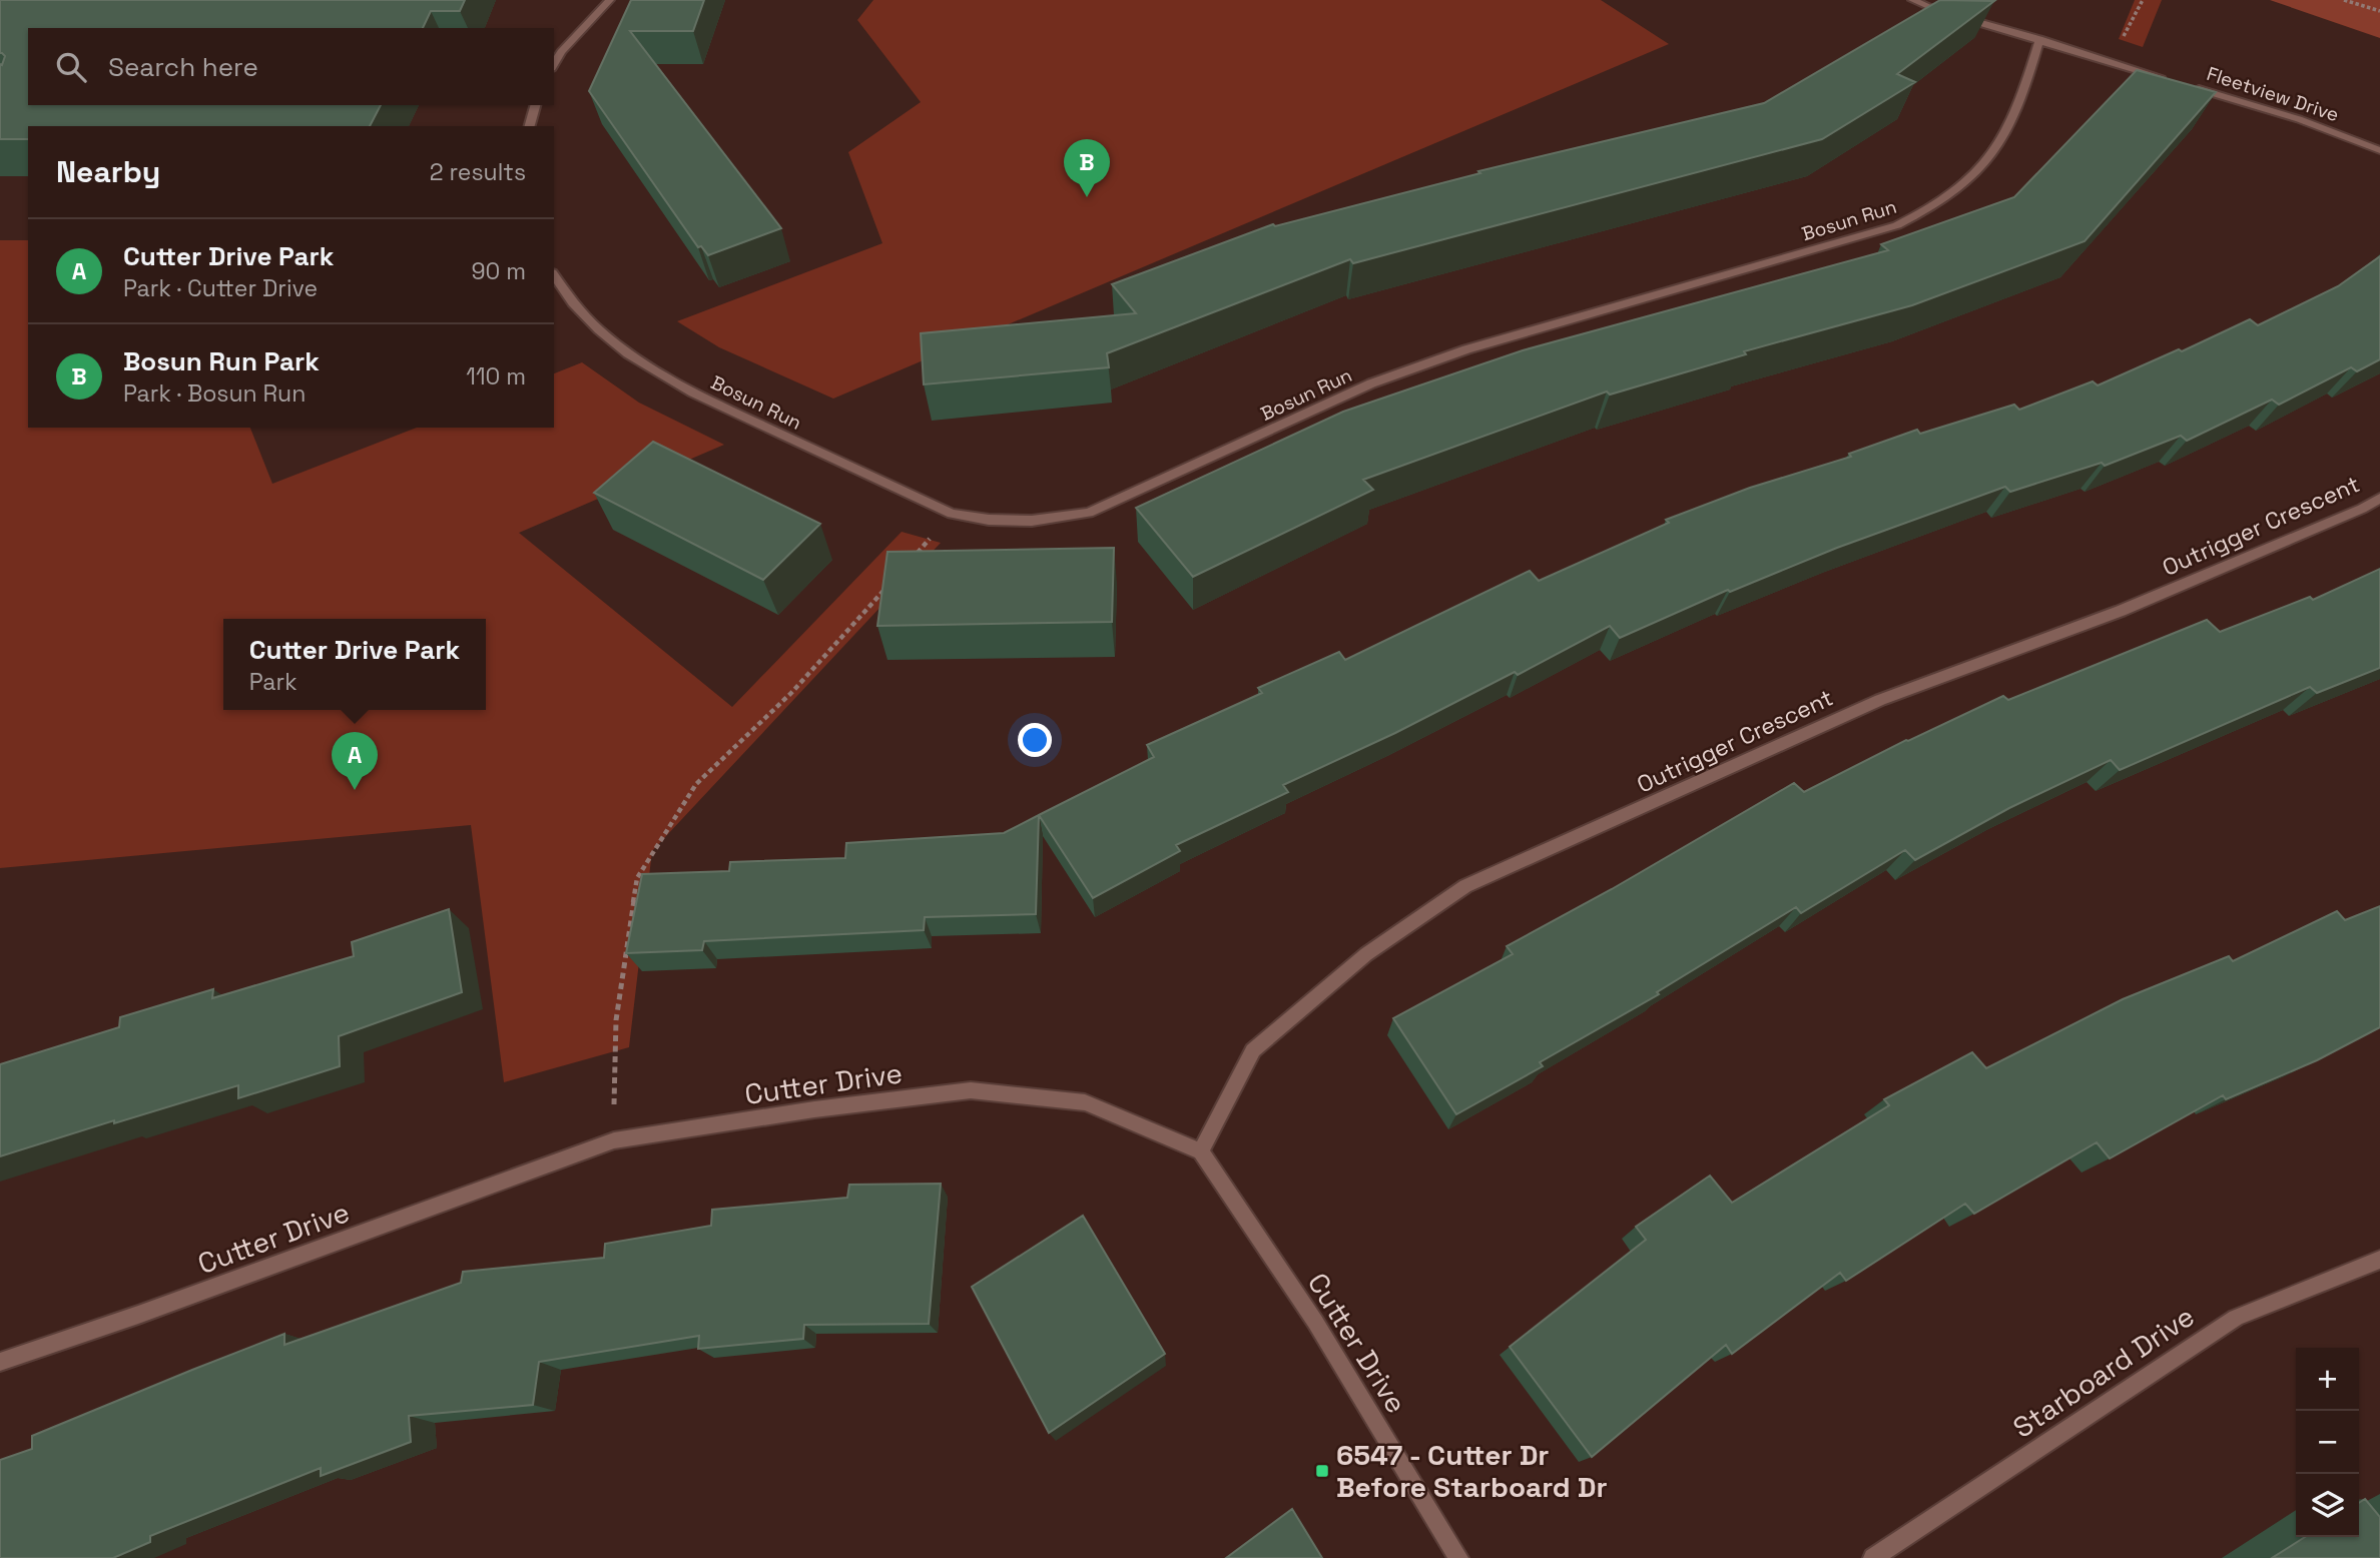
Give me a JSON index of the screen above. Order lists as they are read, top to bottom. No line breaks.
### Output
{"streets":{"street":["Fleetview Drive","Bosun Run","Outrigger Crescent","Cutter Drive","Starboard Drive"]},"crossings":[["Fleetview Drive","Bosun Run"],["Outrigger Crescent","Cutter Drive"]],"places":{"transit":["6547 - Cutter Dr Before Starboard Dr"]},"page":{"search":"Search here","heading":["Nearby","2 results"],"pins":["B","A"],"list":[{"mark":"A","name":"Cutter Drive Park","note":"Park · Cutter Drive","value":"90 m"},{"mark":"B","name":"Bosun Run Park","note":"Park · Bosun Run","value":"110 m"}],"popup":["Cutter Drive Park","Park"],"map_buttons":["+","−"]}}
